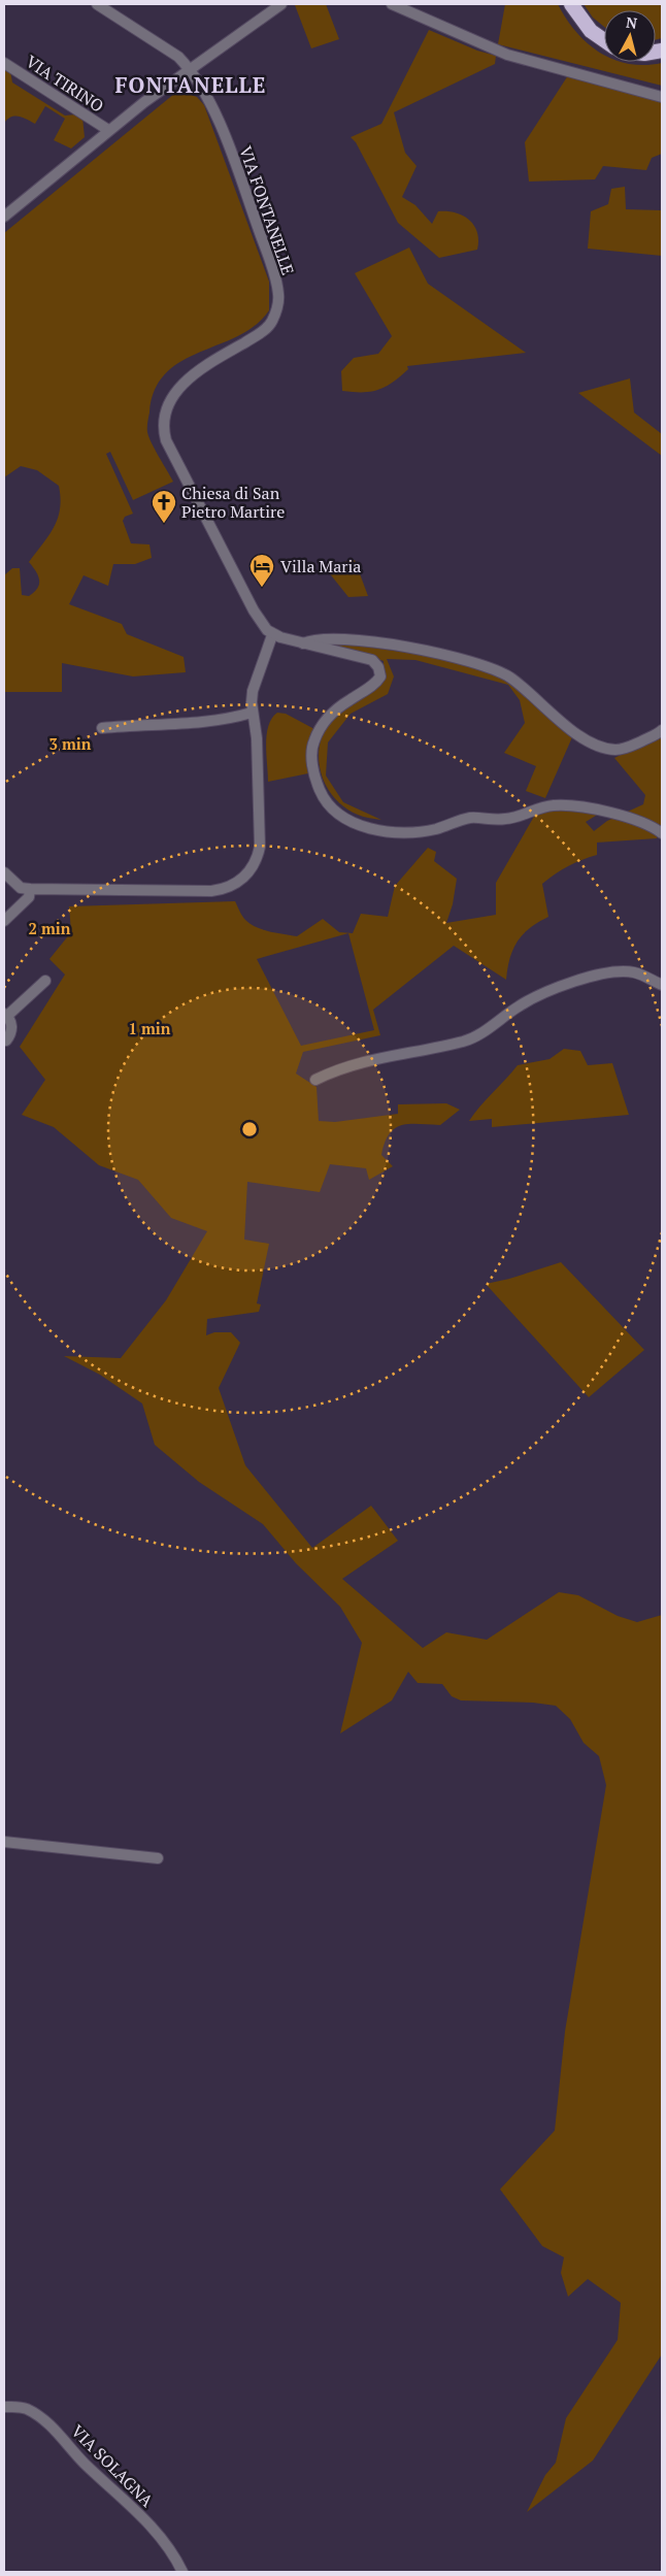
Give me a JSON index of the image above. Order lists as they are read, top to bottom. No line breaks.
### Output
{"streets":{"street":["VIA TIRINO","VIA FONTANELLE","VIA SOLAGNA"]},"crossings":[["VIA TIRINO","VIA FONTANELLE"]],"districts":["FONTANELLE"],"places":{"church":["Chiesa di San Pietro Martire"],"hotel":["Villa Maria"]},"north":"top","rings":["3 min","2 min","1 min"]}
